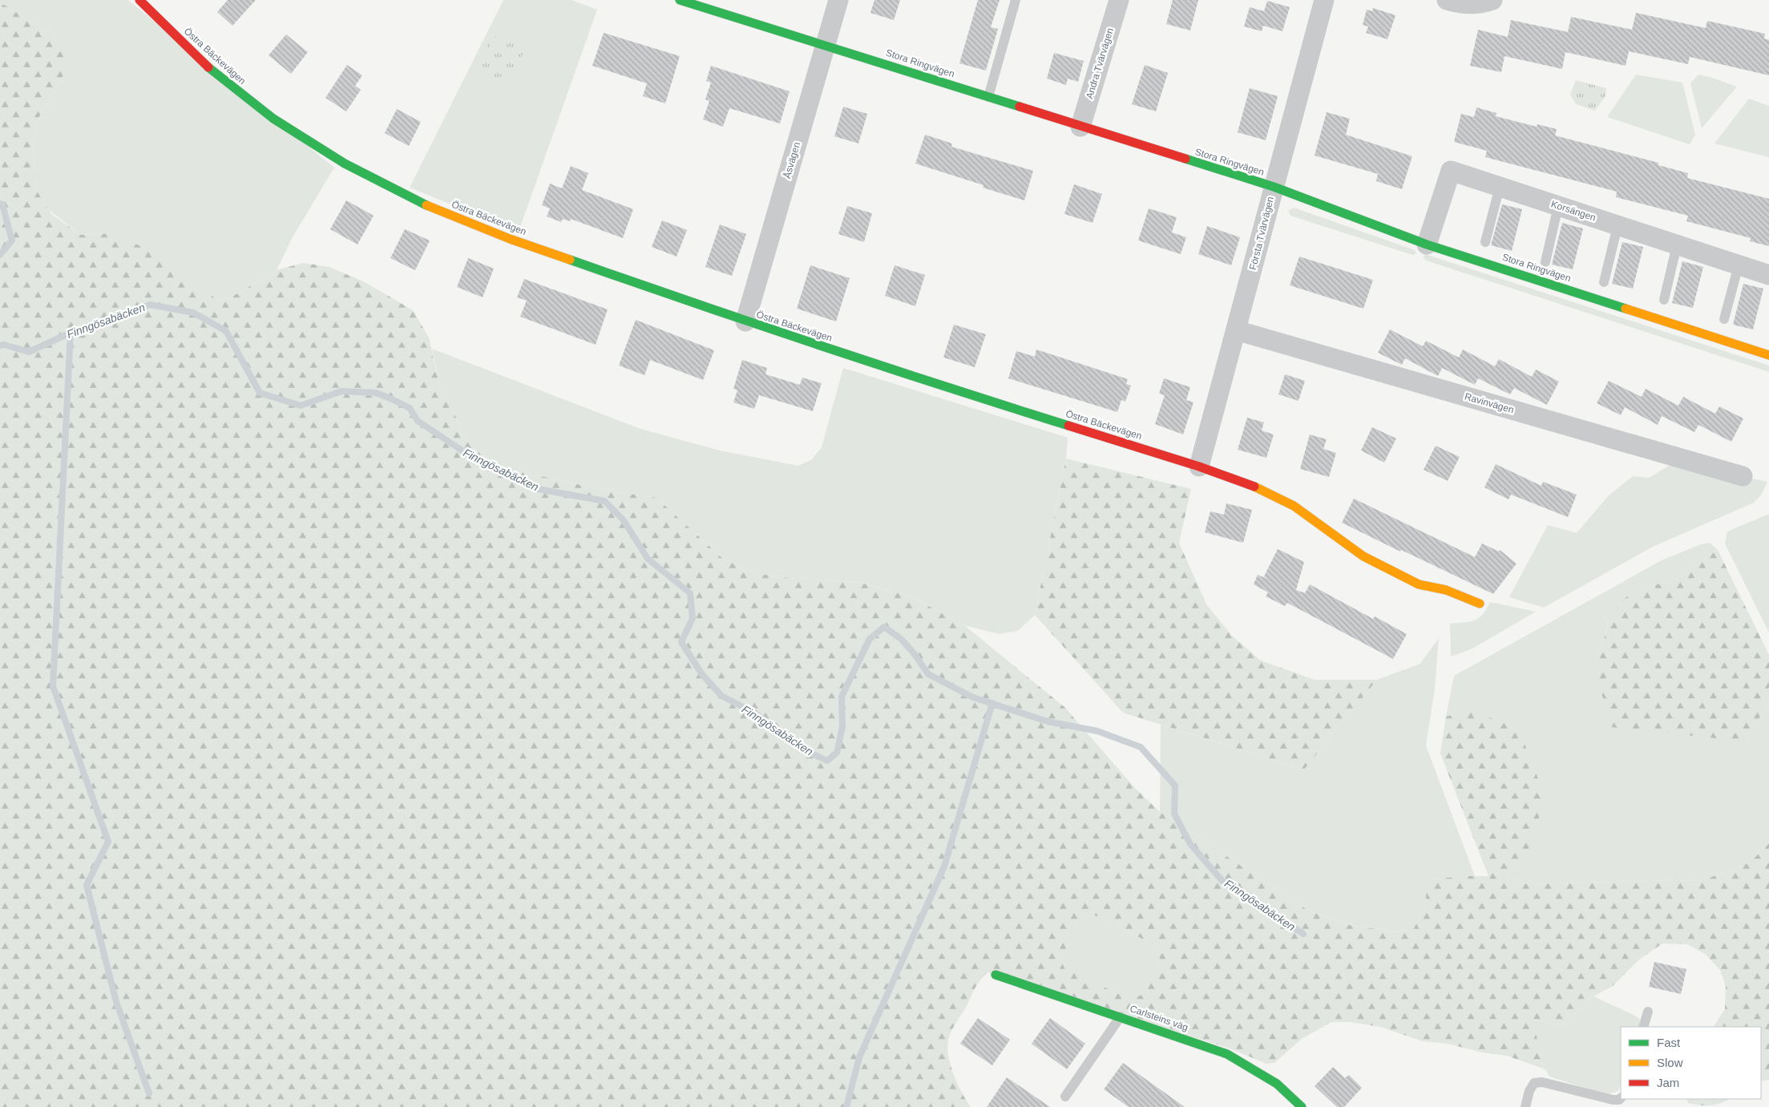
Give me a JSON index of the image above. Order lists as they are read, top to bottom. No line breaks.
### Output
{"streets":{"street":["Östra Bäckevägen","Stora Ringvägen","Andra Tvärvägen","Åsvägen","Korsängen","Första Tvärvägen","Ravinvägen","Carlsteins väg"]},"crossings":[["Östra Bäckevägen","Åsvägen"],["Östra Bäckevägen","Första Tvärvägen"],["Stora Ringvägen","Andra Tvärvägen"],["Stora Ringvägen","Åsvägen"],["Stora Ringvägen","Korsängen"],["Stora Ringvägen","Första Tvärvägen"],["Första Tvärvägen","Ravinvägen"]],"water":["Finngösabäcken"],"legend":["Fast","Slow","Jam"]}
